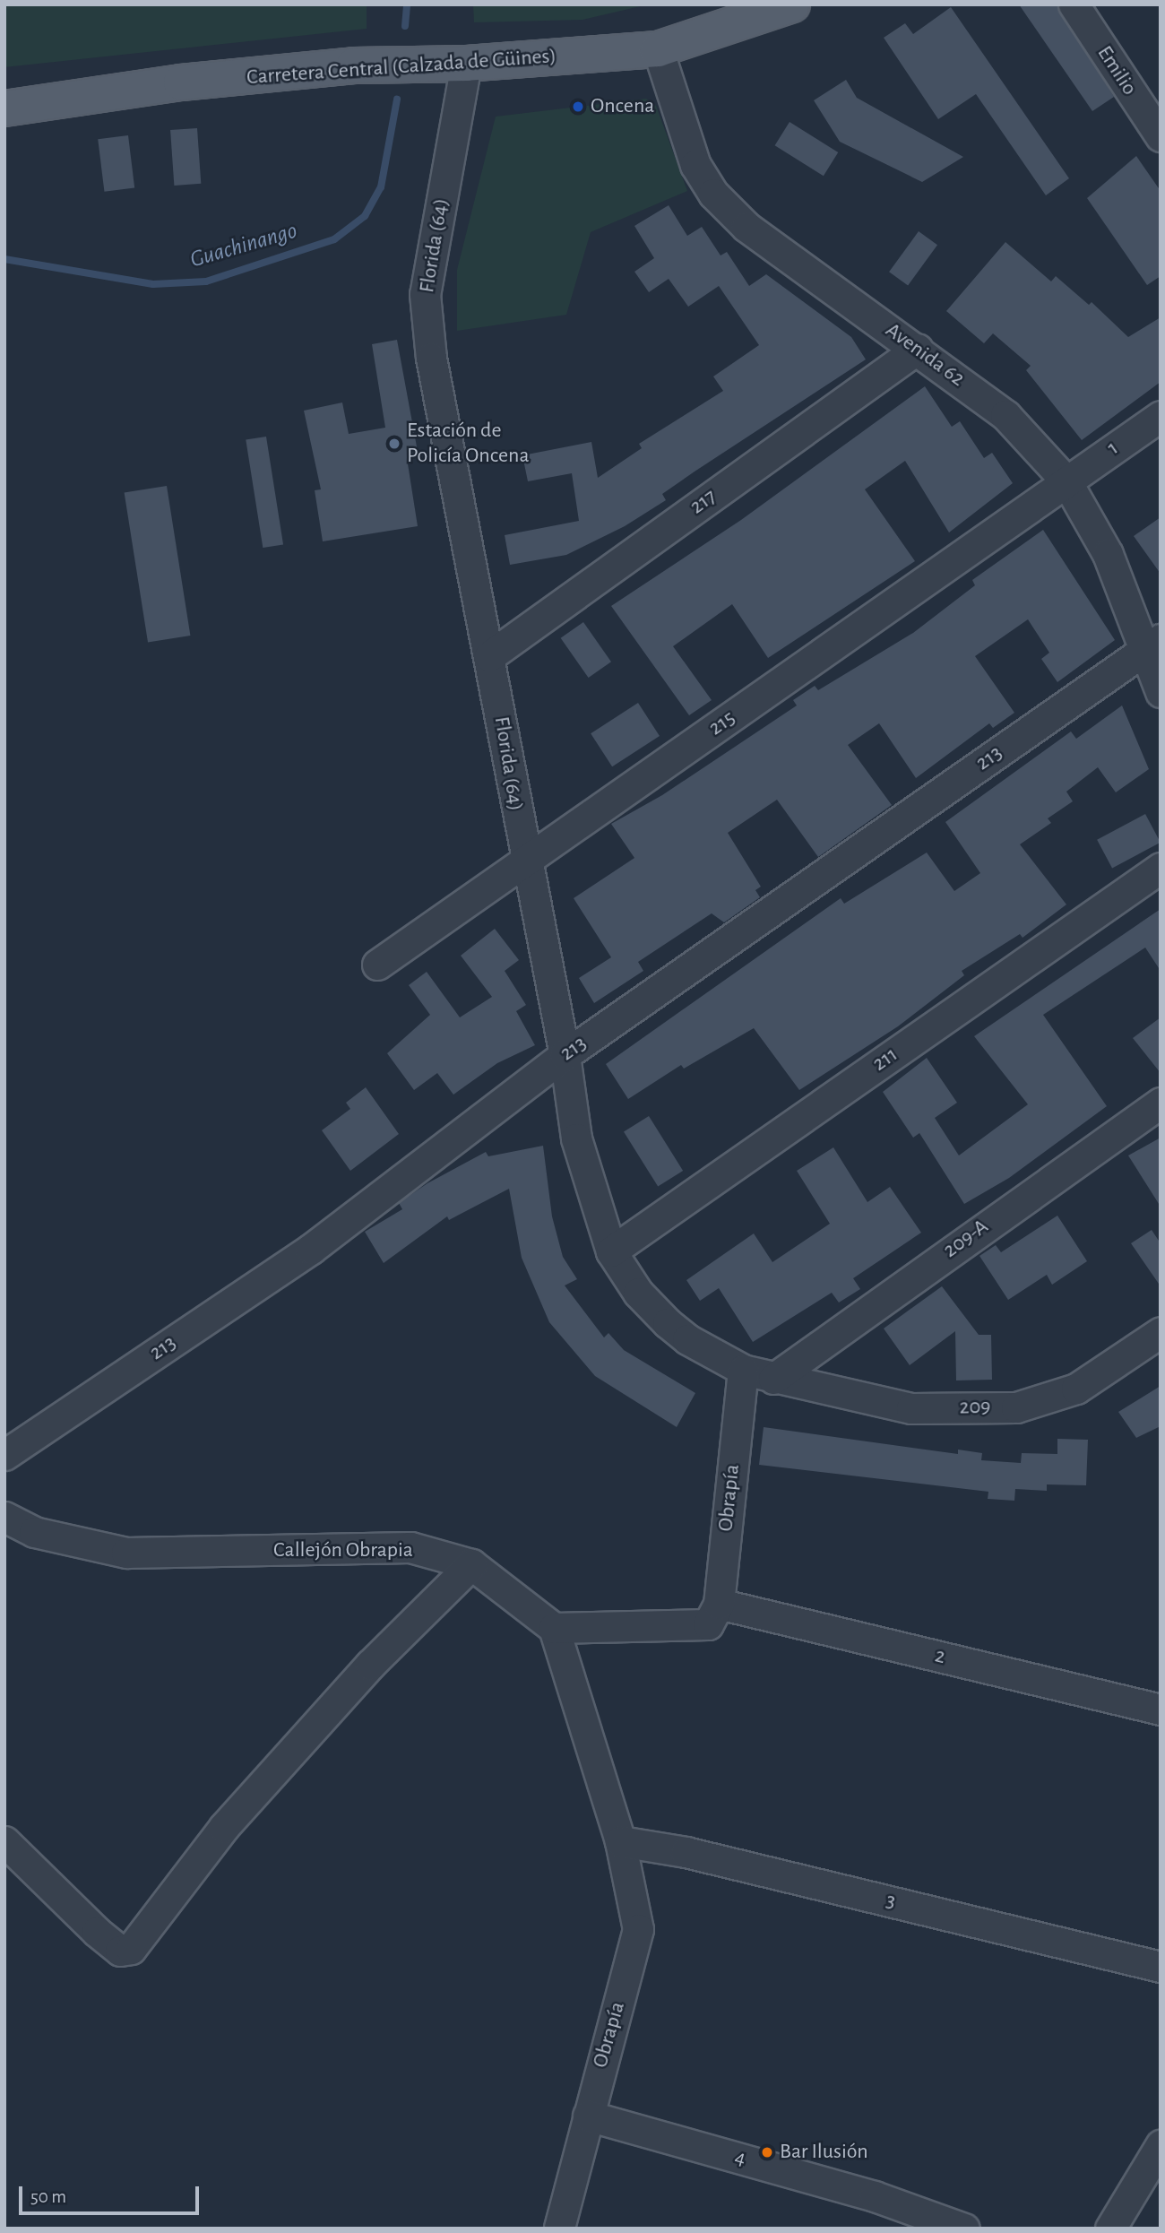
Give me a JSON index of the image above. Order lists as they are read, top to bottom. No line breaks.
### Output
{"streets":{"main road":["Carretera Central (Calzada de Güines)"],"street":["Emilio","Florida (64)","Avenida 62","1","217","215","213","211","209-A","209","Obrapía","Callejón Obrapia","2","3","4"]},"crossings":[["Carretera Central (Calzada de Güines)","Florida (64)"],["Carretera Central (Calzada de Güines)","Avenida 62"],["Florida (64)","217"],["Florida (64)","215"],["Florida (64)","213"],["Florida (64)","211"],["Florida (64)","209-A"],["Florida (64)","209"],["Florida (64)","Obrapía"],["Avenida 62","1"],["Avenida 62","217"],["Avenida 62","215"],["Avenida 62","213"],["1","215"],["209-A","209"],["Obrapía","2"],["Obrapía","3"],["Obrapía","4"],["Callejón Obrapia","2"]],"water":["Guachinango"],"places":["Oncena","Estación de Policía Oncena","Bar Ilusión"],"scale_bar":"50 m"}
